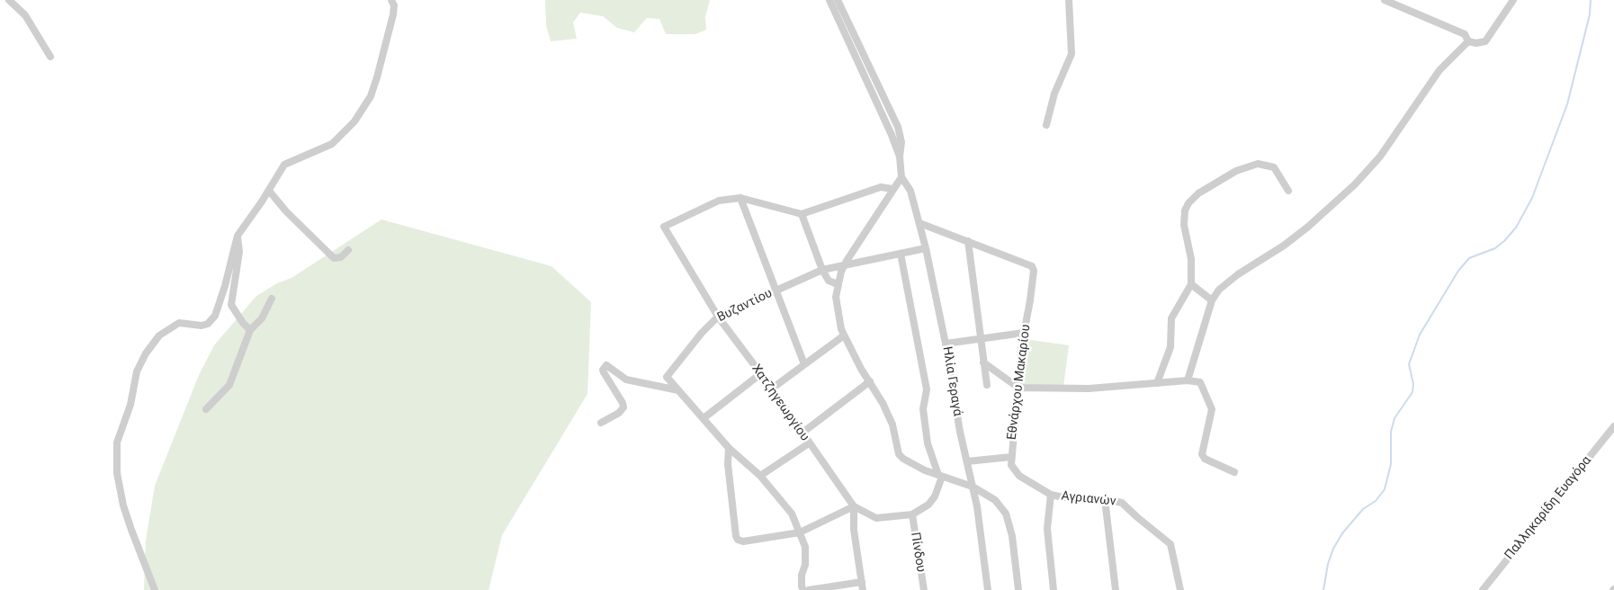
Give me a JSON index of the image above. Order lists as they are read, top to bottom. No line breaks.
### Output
{"streets":{"street":["Βυζαντίου","Ηλία Γεραγά","Εθνάρχου Μακαρίου","Χατζηγεωργίου","Αγριανών","Παλληκαρίδη Ευαγόρα","Πίνδου"]},"crossings":[["Βυζαντίου","Ηλία Γεραγά"],["Βυζαντίου","Χατζηγεωργίου"],["Ηλία Γεραγά","Εθνάρχου Μακαρίου"],["Εθνάρχου Μακαρίου","Αγριανών"]]}
